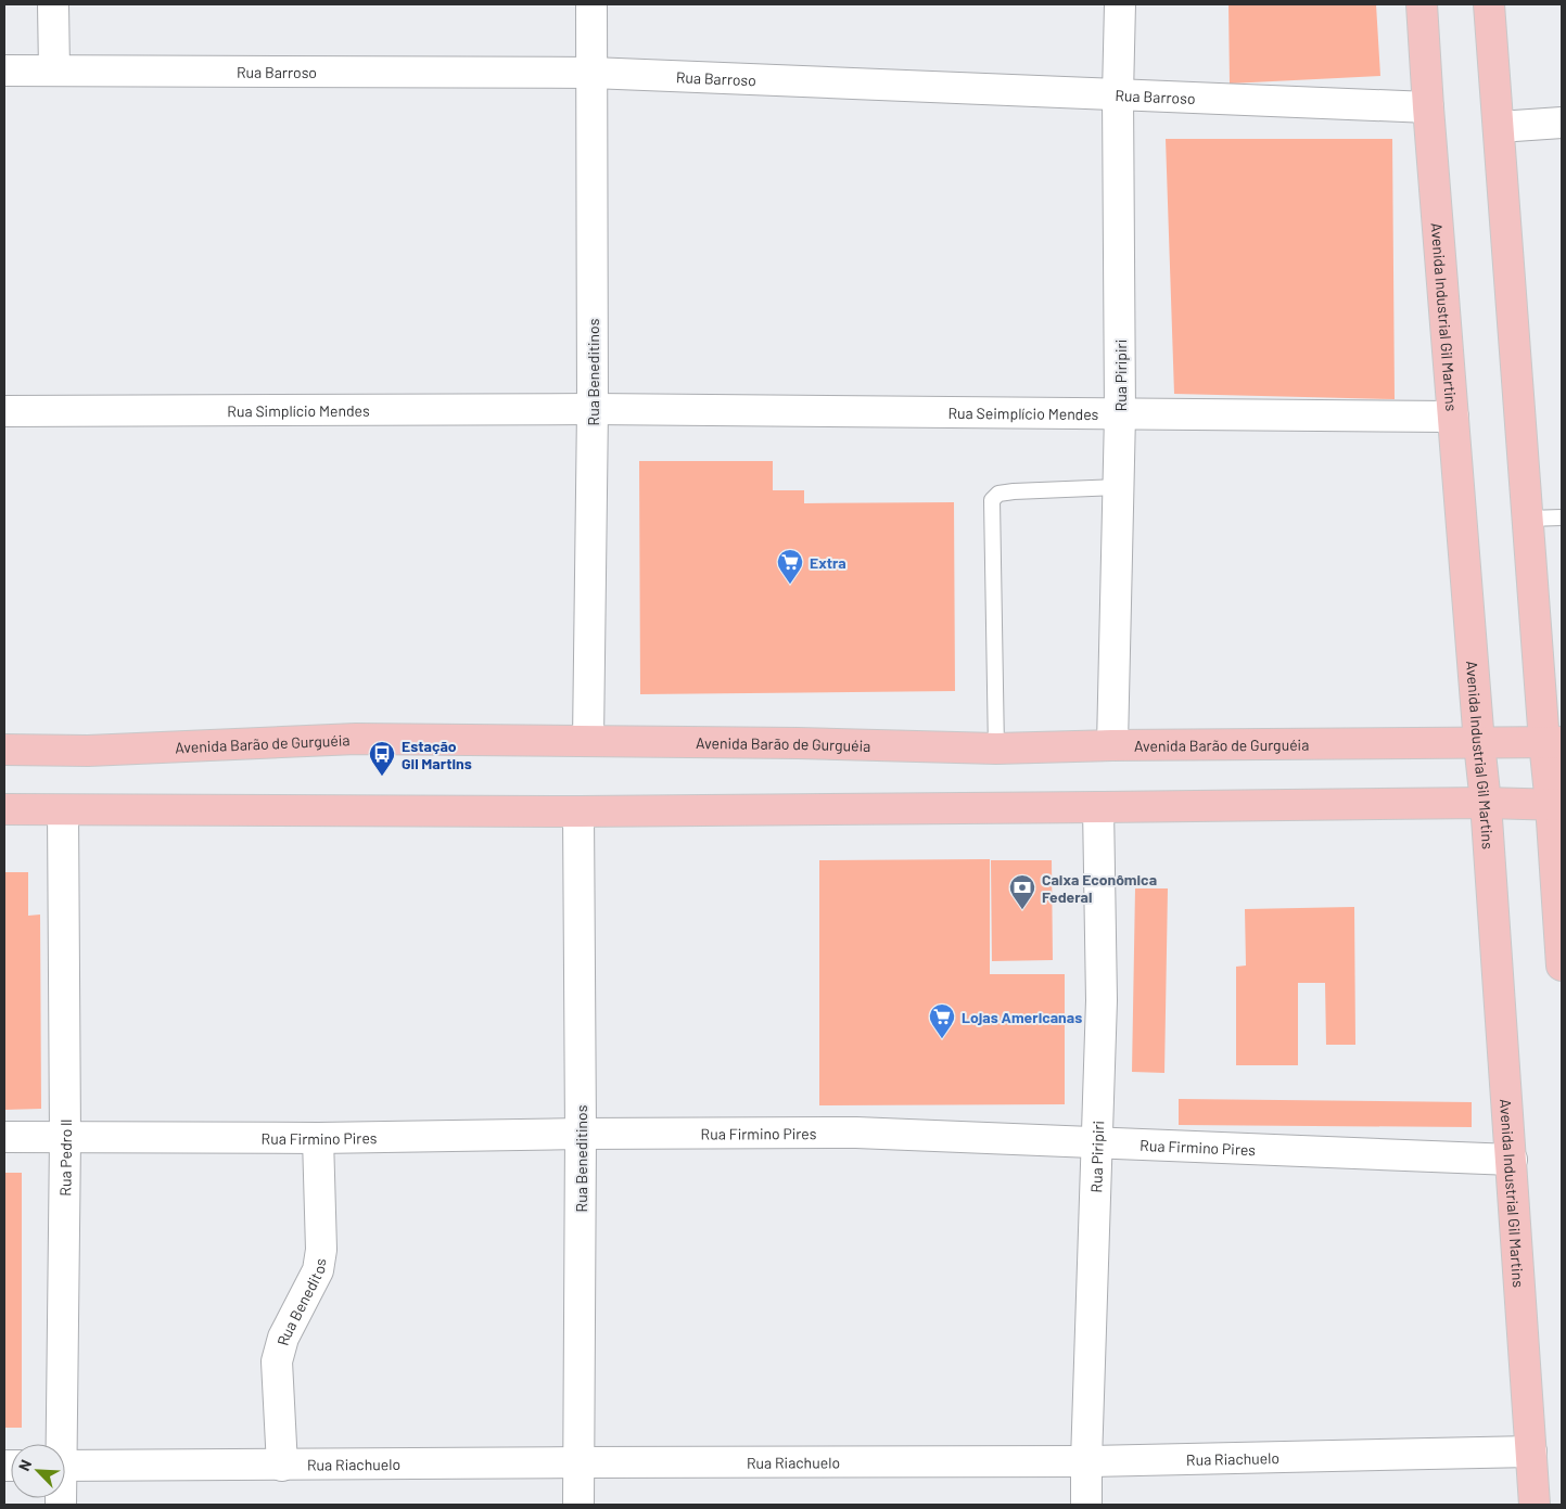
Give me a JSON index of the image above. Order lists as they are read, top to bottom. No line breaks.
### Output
{"streets":{"main road":["Avenida Industrial Gil Martins","Avenida Barão de Gurguéia"],"street":["Rua Barroso","Rua Beneditinos","Rua Piripiri","Rua Simplício Mendes","Rua Seimplício Mendes","Rua Firmino Pires","Rua Pedro ll","Rua Beneditos","Rua Riachuelo"]},"crossings":[["Rua Barroso","Avenida Industrial Gil Martins"],["Rua Barroso","Rua Beneditinos"],["Rua Barroso","Rua Piripiri"],["Avenida Industrial Gil Martins","Rua Seimplício Mendes"],["Avenida Industrial Gil Martins","Avenida Barão de Gurguéia"],["Avenida Industrial Gil Martins","Rua Firmino Pires"],["Avenida Industrial Gil Martins","Rua Riachuelo"],["Rua Beneditinos","Rua Simplício Mendes"],["Rua Beneditinos","Rua Seimplício Mendes"],["Rua Beneditinos","Avenida Barão de Gurguéia"],["Rua Beneditinos","Rua Firmino Pires"],["Rua Beneditinos","Rua Riachuelo"],["Rua Piripiri","Rua Seimplício Mendes"],["Rua Piripiri","Avenida Barão de Gurguéia"],["Rua Piripiri","Rua Firmino Pires"],["Rua Piripiri","Rua Riachuelo"],["Rua Simplício Mendes","Rua Seimplício Mendes"],["Rua Firmino Pires","Rua Pedro ll"],["Rua Firmino Pires","Rua Beneditos"],["Rua Beneditos","Rua Riachuelo"]],"places":{"supermarket":["Extra","Lojas Americanas"],"bus stop":["Estação Gil Martins"],"bank":["Caixa Econômica Federal"]},"north":"top left"}
